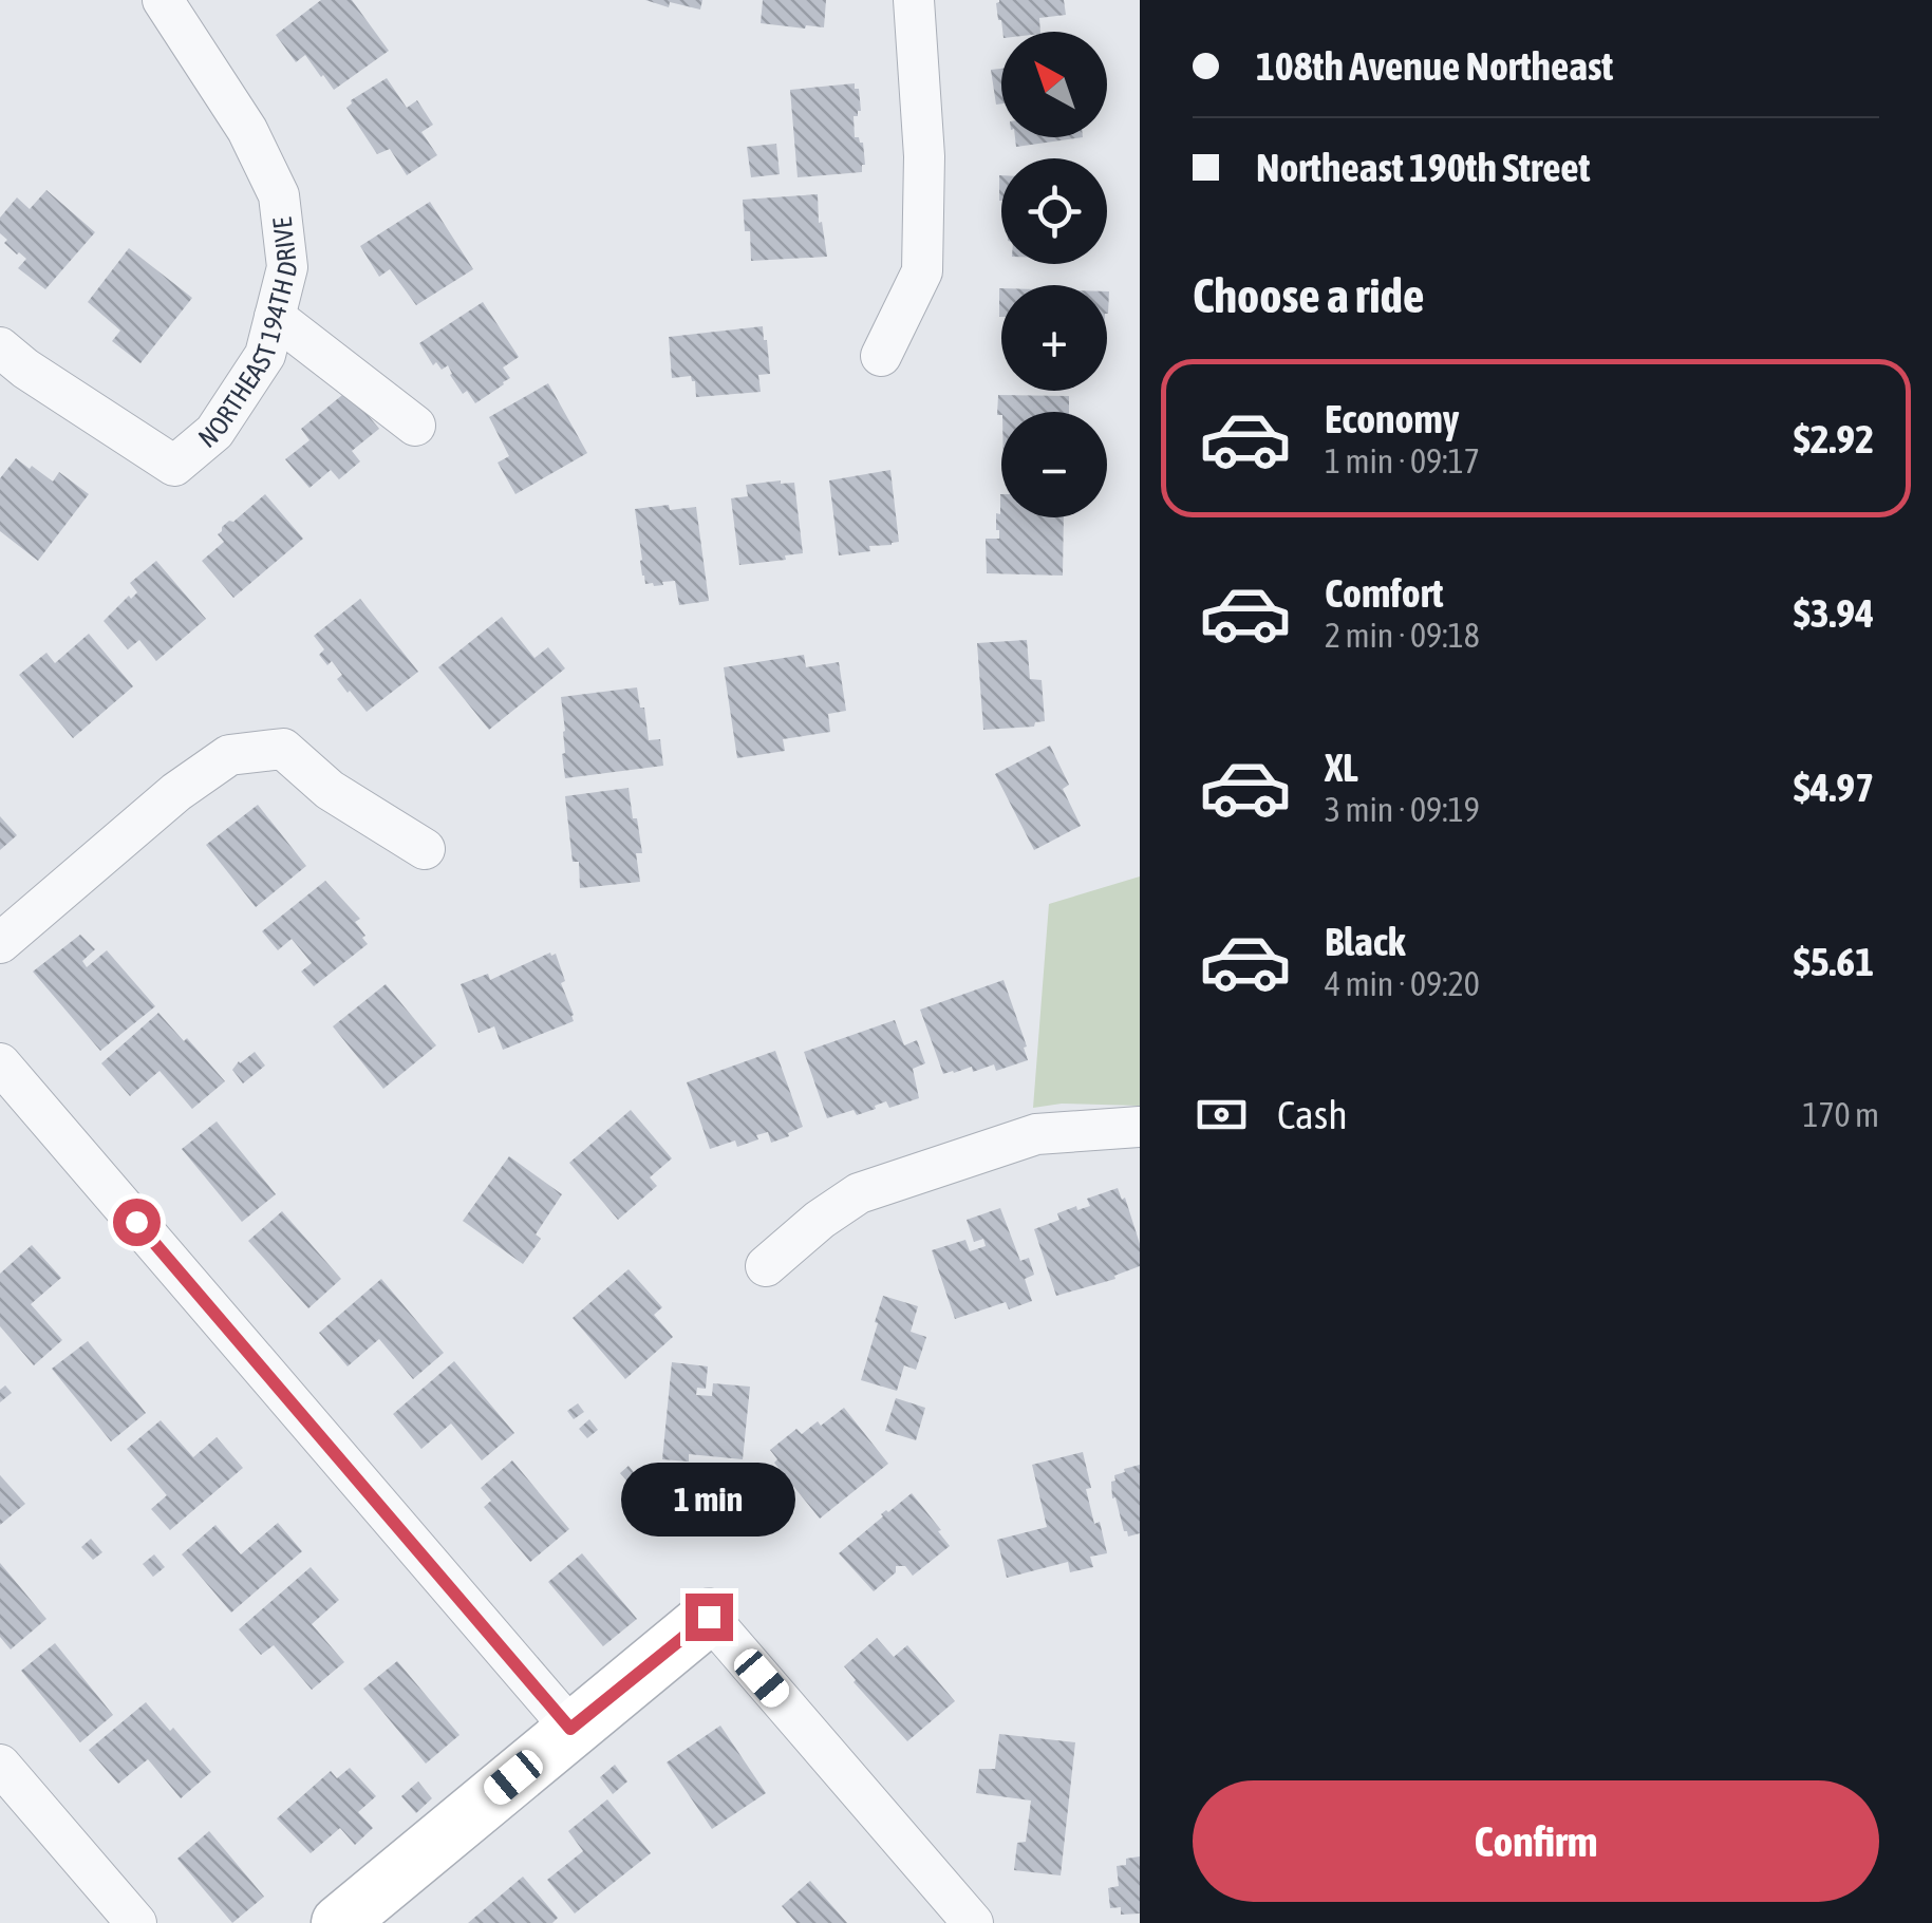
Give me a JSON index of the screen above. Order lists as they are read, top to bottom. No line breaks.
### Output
{"streets":{"street":["NORTHEAST 194TH DRIVE"]},"north":"top left","page":{"banner":["108th Avenue Northeast","Northeast 190th Street"],"map_buttons":["+","−"],"heading":"Choose a ride","list":[{"name":"Economy","note":"1 min · 09:17","value":"$2.92"},{"name":"Comfort","note":"2 min · 09:18","value":"$3.94"},{"name":"XL","note":"3 min · 09:19","value":"$4.97"},{"name":"Black","note":"4 min · 09:20","value":"$5.61"}],"pay":["Cash","170 m"],"bubble":"1 min","buttons":"Confirm"}}
